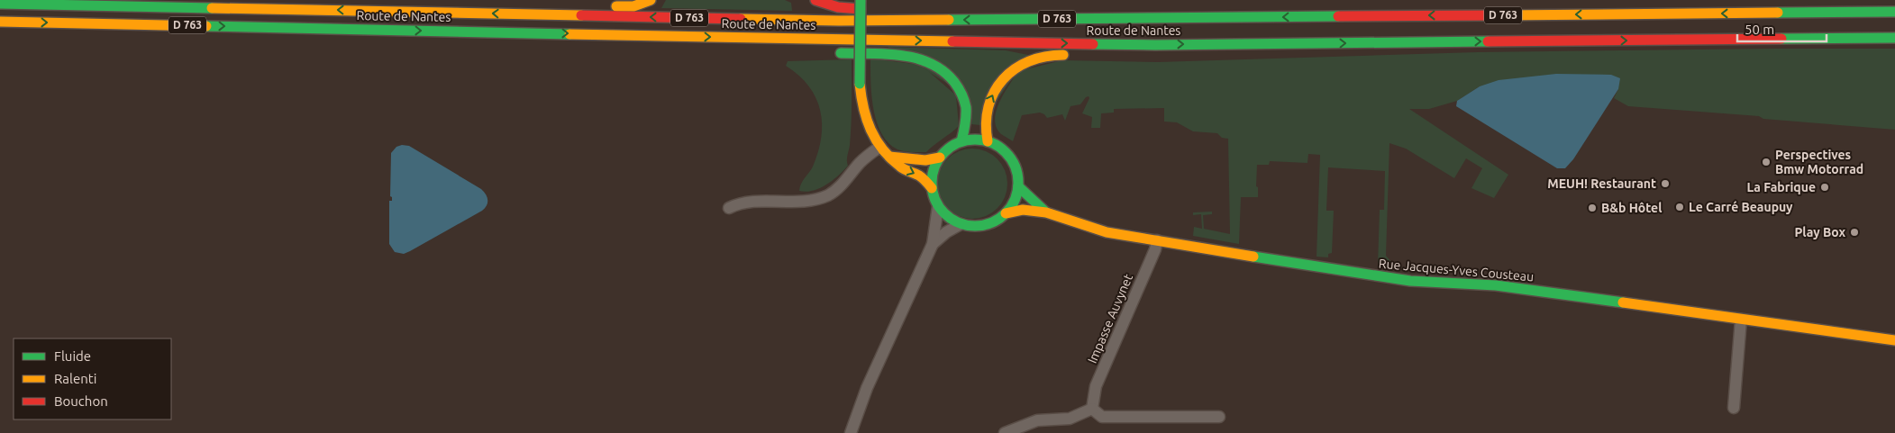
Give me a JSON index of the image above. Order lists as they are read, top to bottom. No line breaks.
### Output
{"streets":{"main road":["D 763","Route de Nantes","Rue Jacques-Yves Cousteau"],"street":["Impasse Auvynet"]},"crossings":[["Rue Jacques-Yves Cousteau","Impasse Auvynet"]],"places":["Perspectives Bmw Motorrad","MEUH! Restaurant","La Fabrique","Le Carré Beaupuy","B&b Hôtel","Play Box"],"legend":["Fluide","Ralenti","Bouchon"],"scale_bar":"50 m"}
